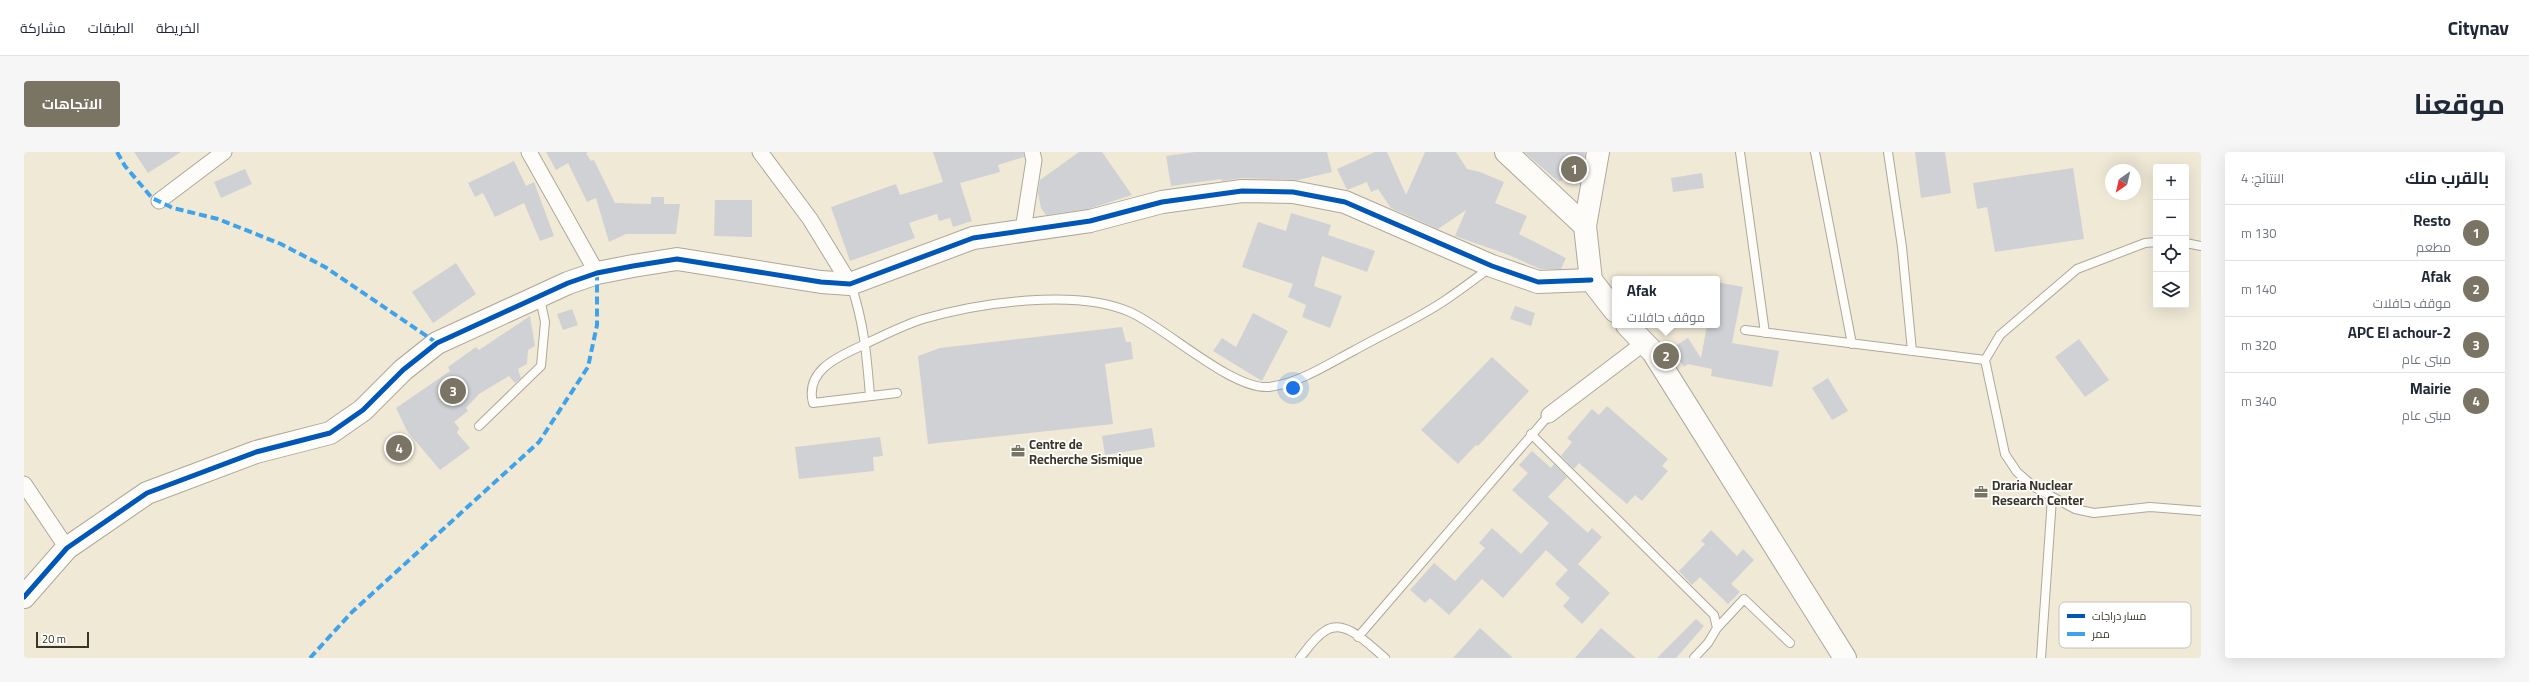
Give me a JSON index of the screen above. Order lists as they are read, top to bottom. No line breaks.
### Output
{"places":{"office":["Centre de Recherche Sismique","Draria Nuclear Research Center"]},"legend":["مسار دراجات","ممر"],"scale_bar":"20 m","north":"bottom left","page":{"header":"Citynav","nav":["الخريطة","الطبقات","مشاركة"],"title":"موقعنا","buttons":"الاتجاهات","heading":["بالقرب منك","النتائج: 4"],"pins":["1","2","3","4"],"map_buttons":["+","−"],"list":[{"mark":"1","name":"Resto","note":"مطعم","value":"130 m"},{"mark":"2","name":"Afak","note":"موقف حافلات","value":"140 m"},{"mark":"3","name":"APC El achour-2","note":"مبنى عام","value":"320 m"},{"mark":"4","name":"Mairie","note":"مبنى عام","value":"340 m"}],"popup":["Afak","موقف حافلات"],"scale":"20 m"}}
